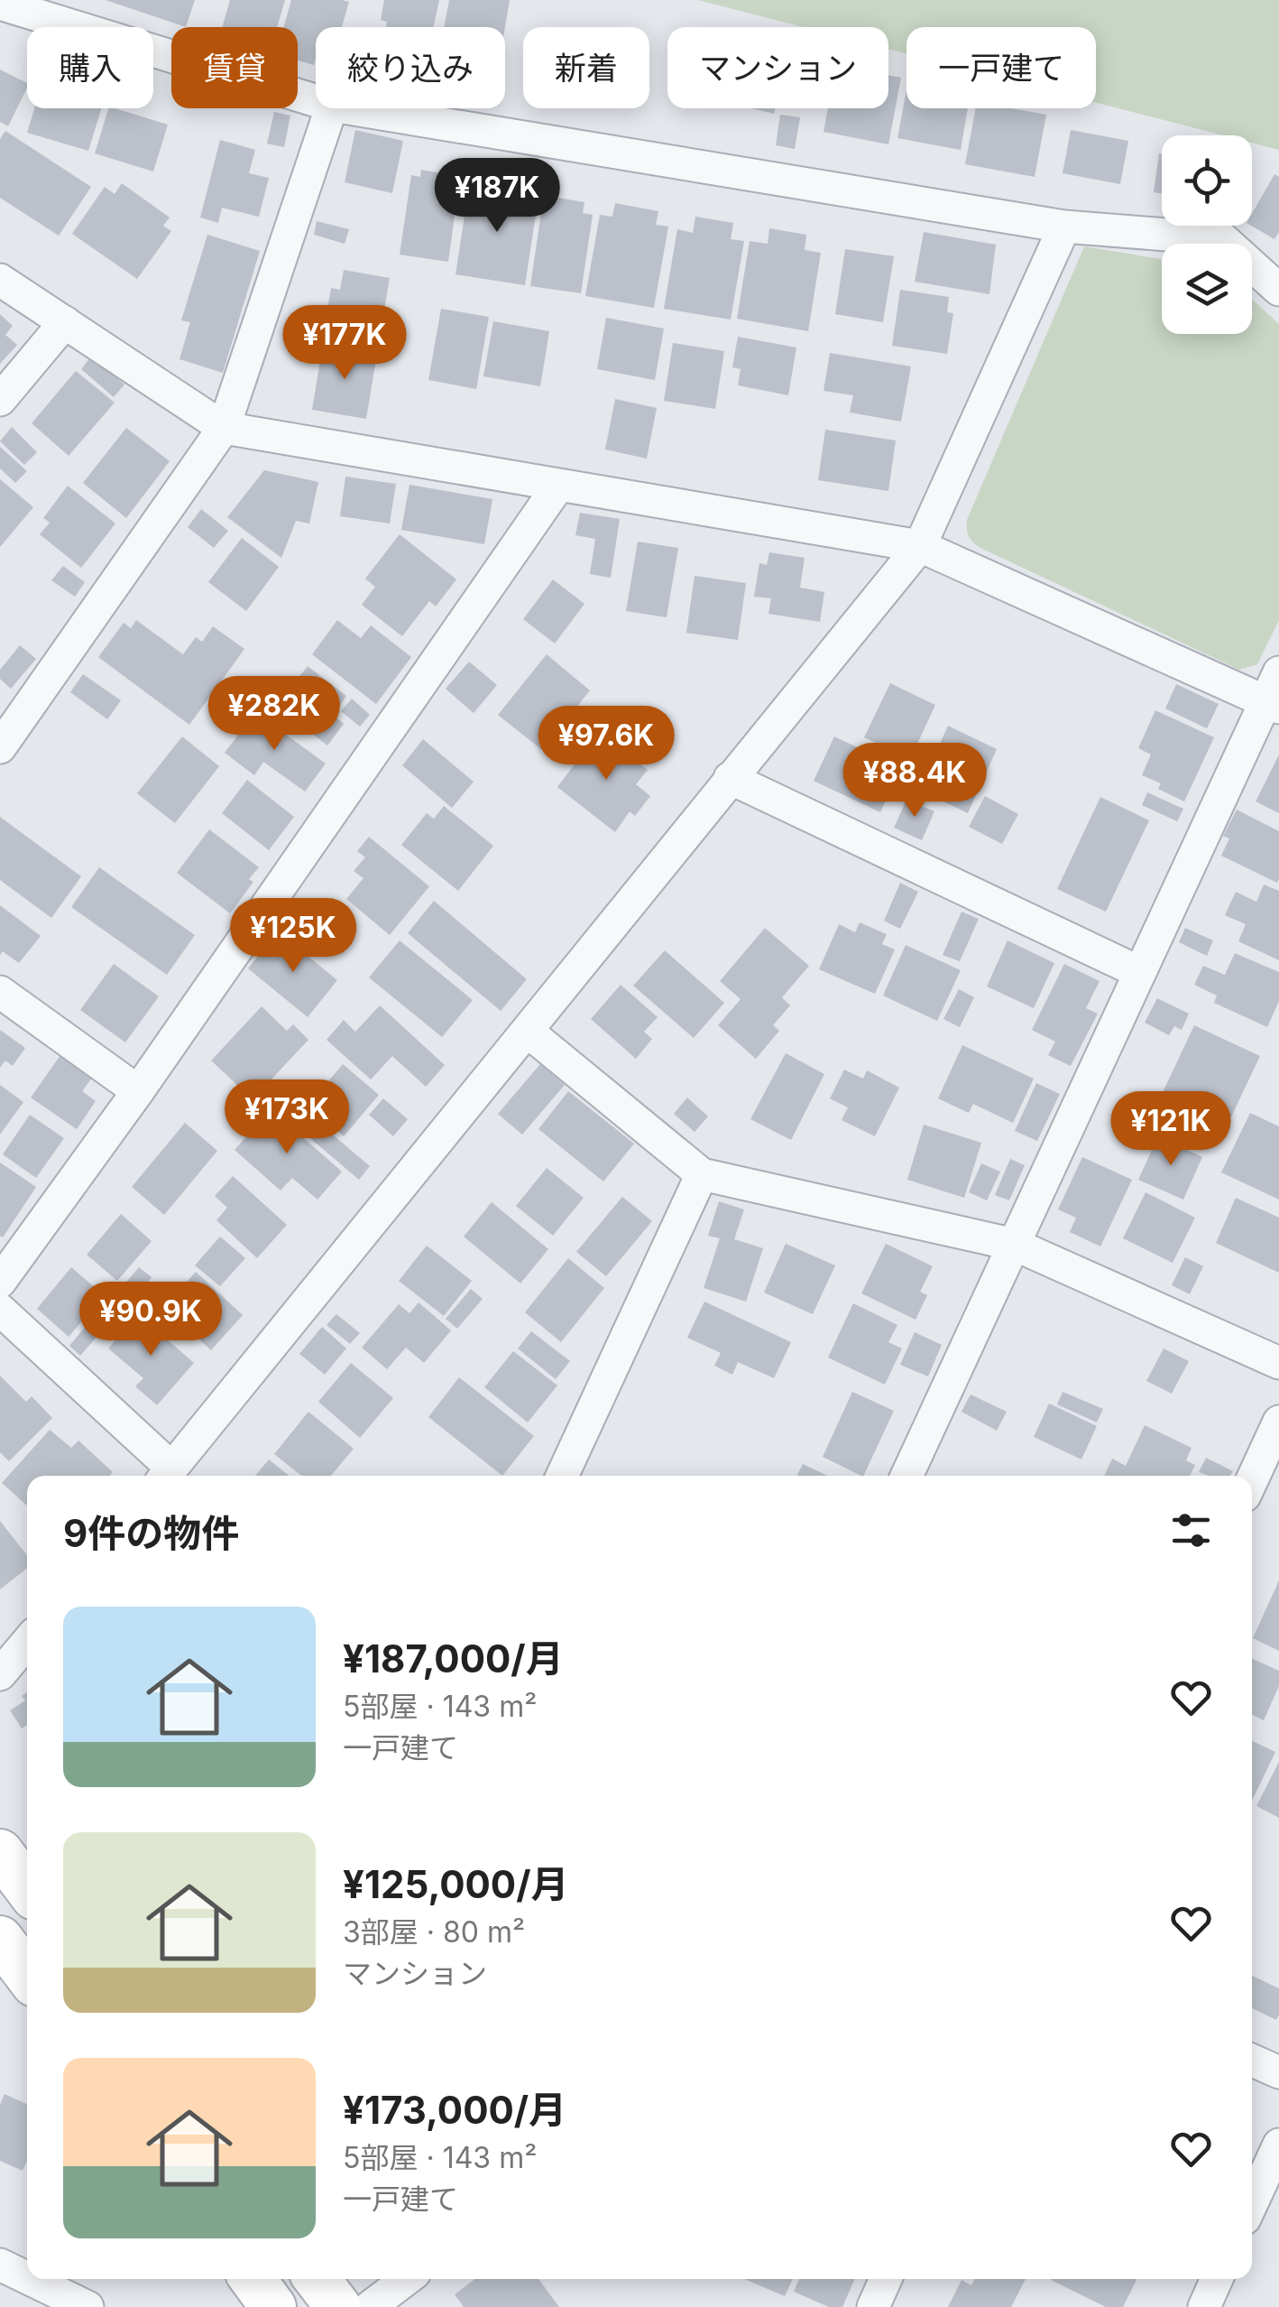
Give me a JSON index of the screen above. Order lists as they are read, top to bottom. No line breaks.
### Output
{"page":{"chip":["購入","賃貸","絞り込み","新着","マンション","一戸建て"],"price":["¥187K","¥177K","¥282K","¥97.6K","¥88.4K","¥125K","¥173K","¥121K","¥90.9K"],"heading":"9件の物件","list":[{"name":"¥187,000/月","note":"5部屋 · 143 m² · 一戸建て"},{"name":"¥125,000/月","note":"3部屋 · 80 m² · マンション"},{"name":"¥173,000/月","note":"5部屋 · 143 m² · 一戸建て"}]}}
